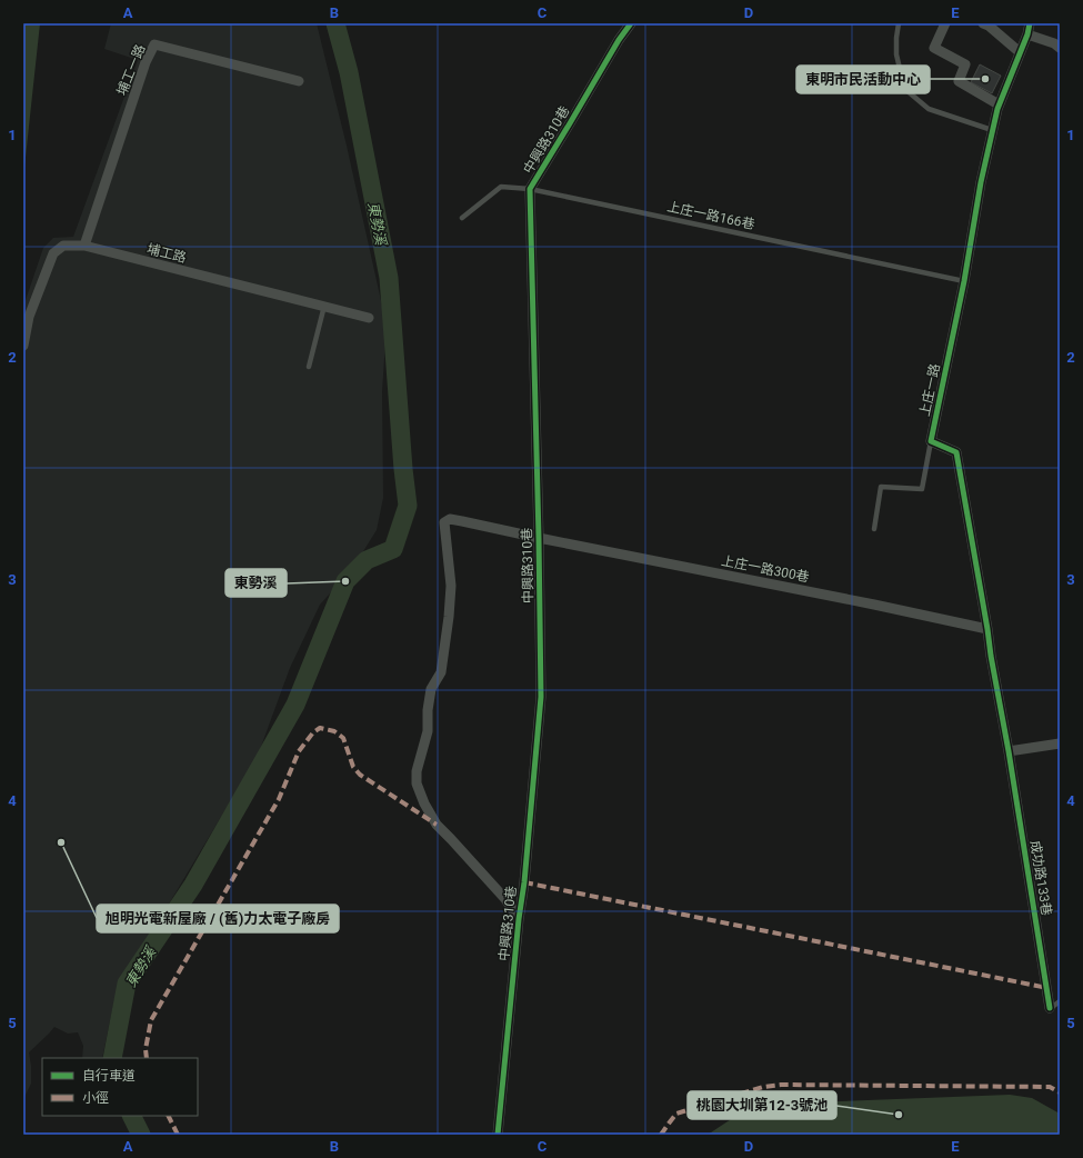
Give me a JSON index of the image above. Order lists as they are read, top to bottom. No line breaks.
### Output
{"streets":{"street":["埔工一路","中興路310巷","埔工路","上庄一路","上庄一路300巷","成功路133巷"],"lane":["上庄一路166巷"]},"crossings":[["埔工一路","埔工路"],["中興路310巷","上庄一路166巷"],["中興路310巷","上庄一路300巷"],["上庄一路166巷","上庄一路"]],"water":["東勢溪"],"places":["東明市民活動中心","東勢溪","旭明光電新屋廠 / (舊)力太電子廠房","桃園大圳第12-3號池"],"legend":["自行車道","小徑"],"grid":{"columns":["A","B","C","D","E"],"rows":["1","2","3","4","5"]}}
